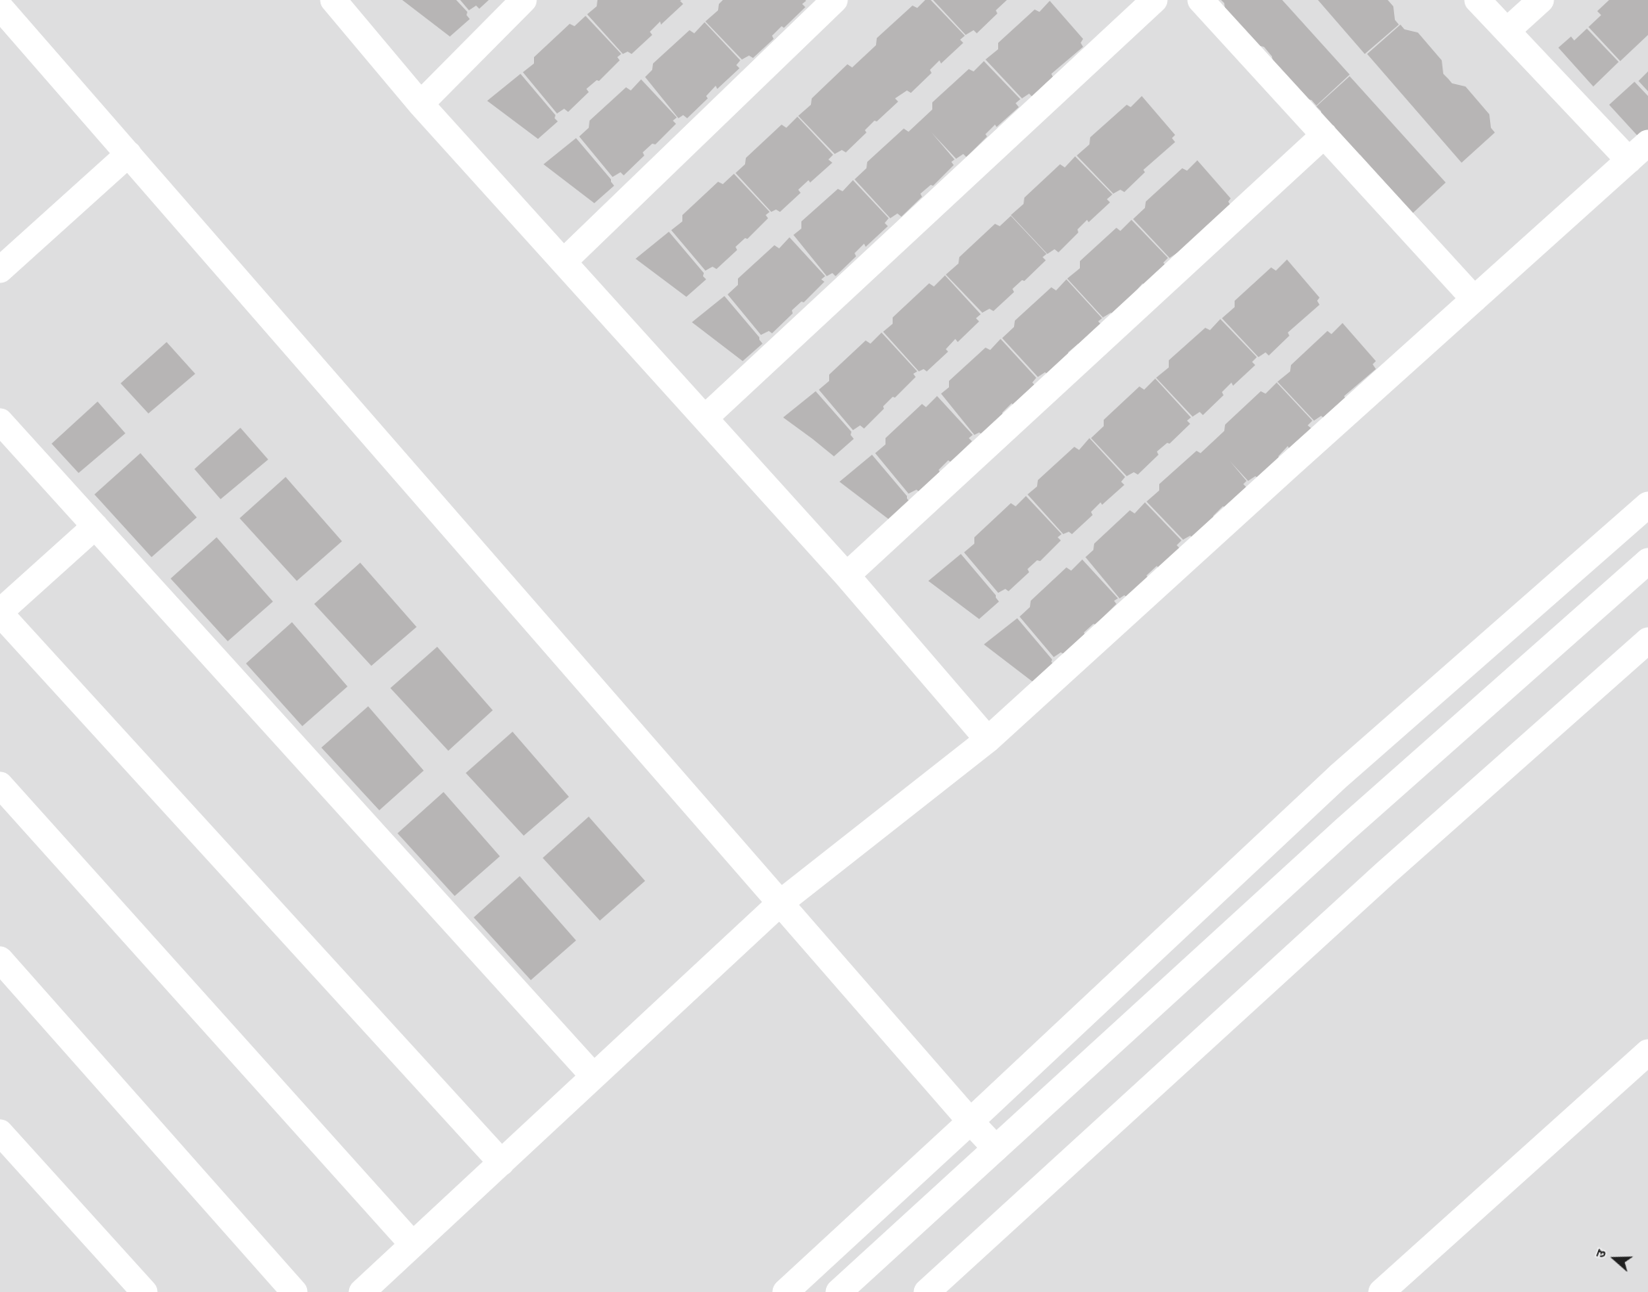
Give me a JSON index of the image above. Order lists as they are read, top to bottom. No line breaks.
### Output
{"north":"left"}
